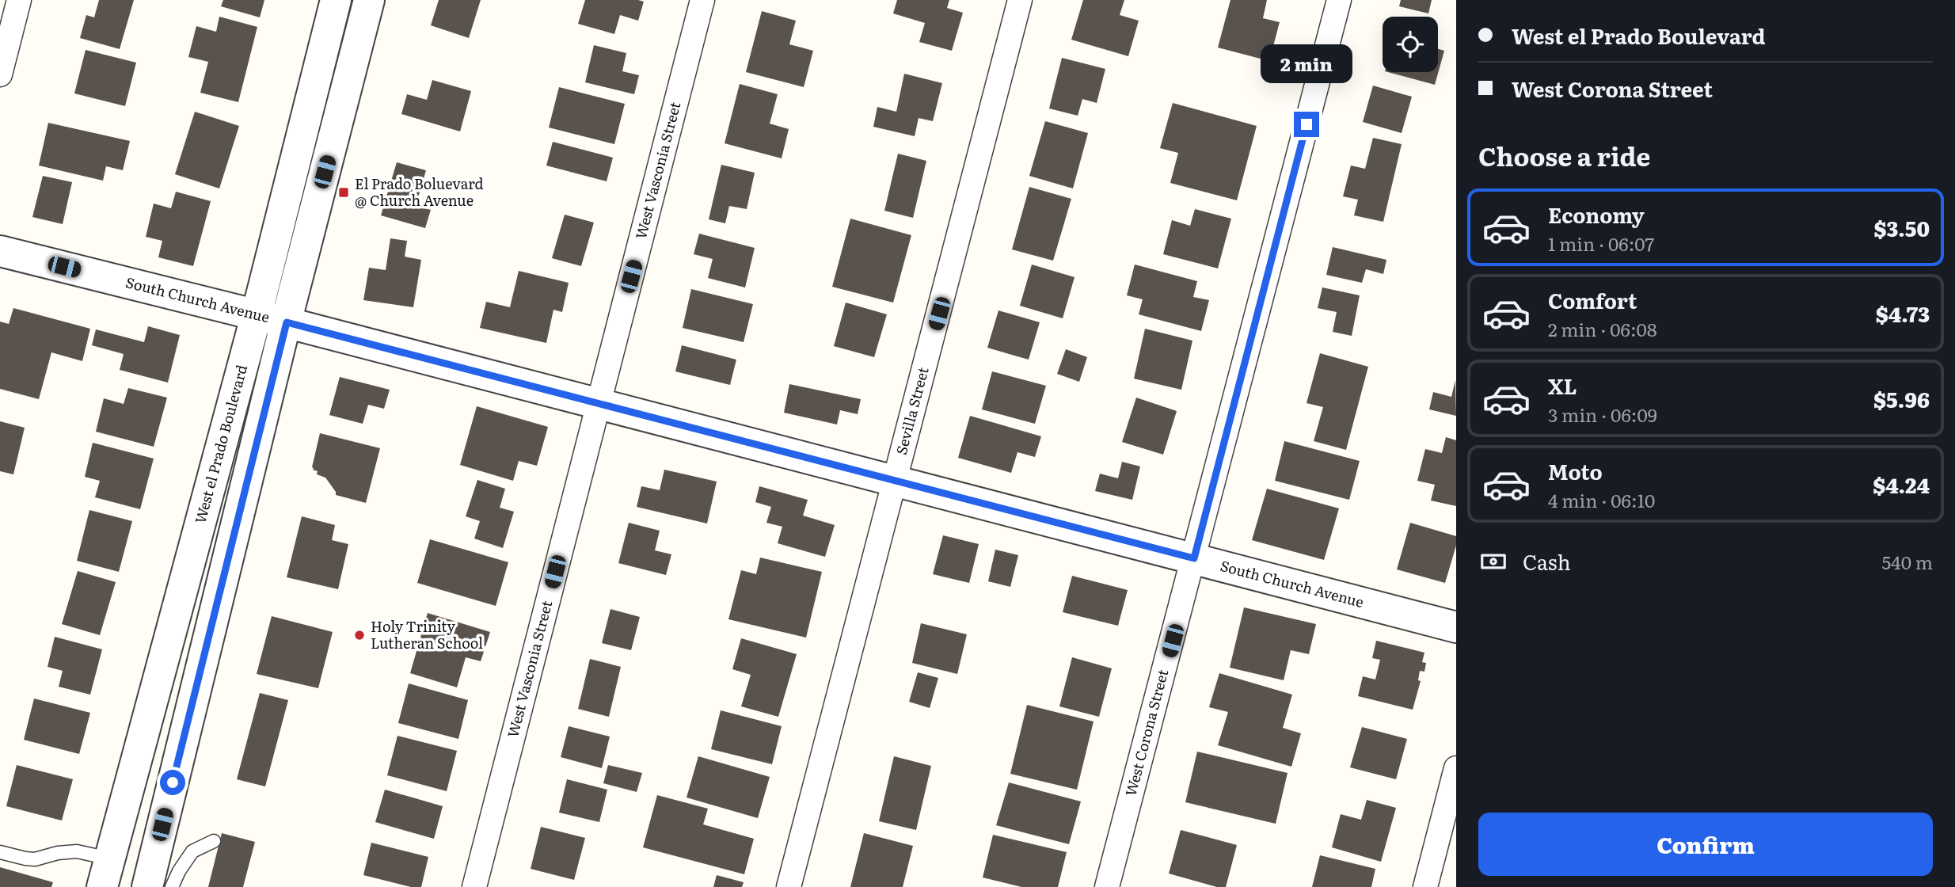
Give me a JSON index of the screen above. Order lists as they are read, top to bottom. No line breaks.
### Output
{"streets":{"street":["West Vasconia Street","South Church Avenue","Sevilla Street","West el Prado Boulevard","West Corona Street"]},"crossings":[["West Vasconia Street","South Church Avenue"],["South Church Avenue","Sevilla Street"],["South Church Avenue","West el Prado Boulevard"],["South Church Avenue","West Corona Street"]],"places":{"transit":["El Prado Boluevard @ Church Avenue"],"other":["Holy Trinity Lutheran School"]},"page":{"banner":["West el Prado Boulevard","West Corona Street"],"bubble":"2 min","heading":"Choose a ride","list":[{"name":"Economy","note":"1 min · 06:07","value":"$3.50"},{"name":"Comfort","note":"2 min · 06:08","value":"$4.73"},{"name":"XL","note":"3 min · 06:09","value":"$5.96"},{"name":"Moto","note":"4 min · 06:10","value":"$4.24"}],"pay":["Cash","540 m"],"buttons":"Confirm"}}
